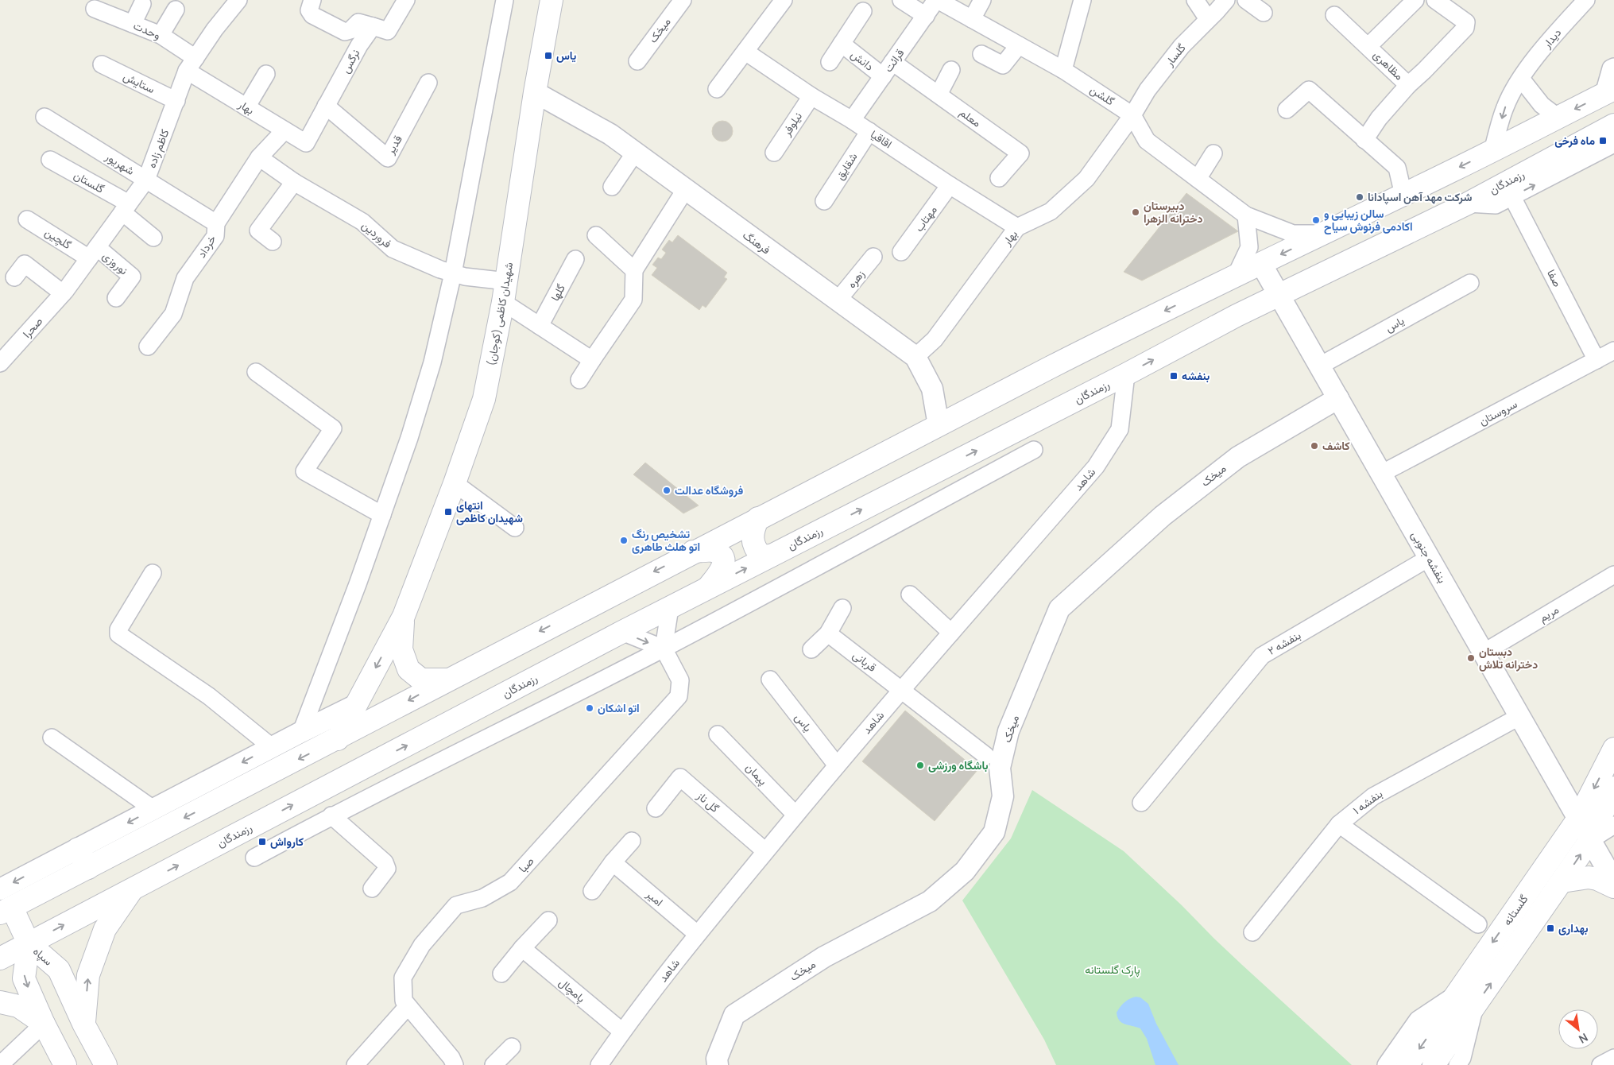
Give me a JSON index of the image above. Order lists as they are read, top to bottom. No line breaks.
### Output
{"streets":{"main road":["رزمندگان","شهیدان کاظمی (کوجان)","گلستانه","سپاه"],"street":["وحدت","میخک","دیدار","گلسار","دانش","قرائت","نرگس","مظاهری","ستایش","گلشن","بهار","معلم","نیلوفر","اقاقیا","قدیر","کاظم زاده","شهریور","شقایق","گلستان","مهتاب","فروردین","گلچین","فرهنگ","خرداد","نوروزی","صفا","زهره","گلها","یاس","صحرا","سروستان","شاهد","بنفشه جنوبی","مریم","بنفشه ۲","قربانی","پیمان","گل ناز","بنفشه ۱","صبا","امیر","پامچال"]},"crossings":[["وحدت","بهار"],["وحدت","کاظم زاده"],["میخک","بنفشه جنوبی"],["گلسار","گلشن"],["گلسار","بهار"],["دانش","قرائت"],["قرائت","گلشن"],["قرائت","معلم"],["قرائت","اقاقیا"],["نرگس","بهار"],["نرگس","قدیر"],["ستایش","کاظم زاده"],["گلشن","بهار"],["بهار","اقاقیا"],["بهار","کاظم زاده"],["بهار","فرهنگ"],["بهار","خرداد"],["نیلوفر","اقاقیا"],["اقاقیا","شقایق"],["اقاقیا","مهتاب"],["کاظم زاده","شهریور"],["کاظم زاده","گلستان"],["کاظم زاده","گلچین"],["کاظم زاده","نوروزی"],["کاظم زاده","صحرا"],["شهریور","خرداد"],["رزمندگان","شاهد"],["رزمندگان","بنفشه جنوبی"],["رزمندگان","سپاه"],["فروردین","خرداد"],["فروردین","شهیدان کاظمی (کوجان)"],["گلچین","نوروزی"],["فرهنگ","زهره"],["فرهنگ","شهیدان کاظمی (کوجان)"],["صفا","سروستان"],["یاس","شاهد"],["یاس","بنفشه جنوبی"],["سروستان","بنفشه جنوبی"],["شاهد","قربانی"],["شاهد","پیمان"],["شاهد","گل ناز"],["شاهد","امیر"],["شاهد","پامچال"],["بنفشه جنوبی","مریم"],["بنفشه جنوبی","بنفشه ۲"],["بنفشه جنوبی","بنفشه ۱"],["بنفشه جنوبی","گلستانه"]],"parks":["پارک گلستانه"],"places":{"transit":["یاس","ماه فرخی","بنفشه","انتهای شهیدان کاظمی","کارواش","بهداری"],"other":["شرکت مهد آهن اسپادانا","دبيرستان دخترانه الزهرا","سالن زیبایی و اکادمی فرنوش سیاح","کاشف","فروشگاه عدالت","تشخیص رنگ اتو هلث طاهری","دبستان دخترانه تلاش","اتو اشکان","باشگاه ورزشی"]},"north":"bottom right"}
